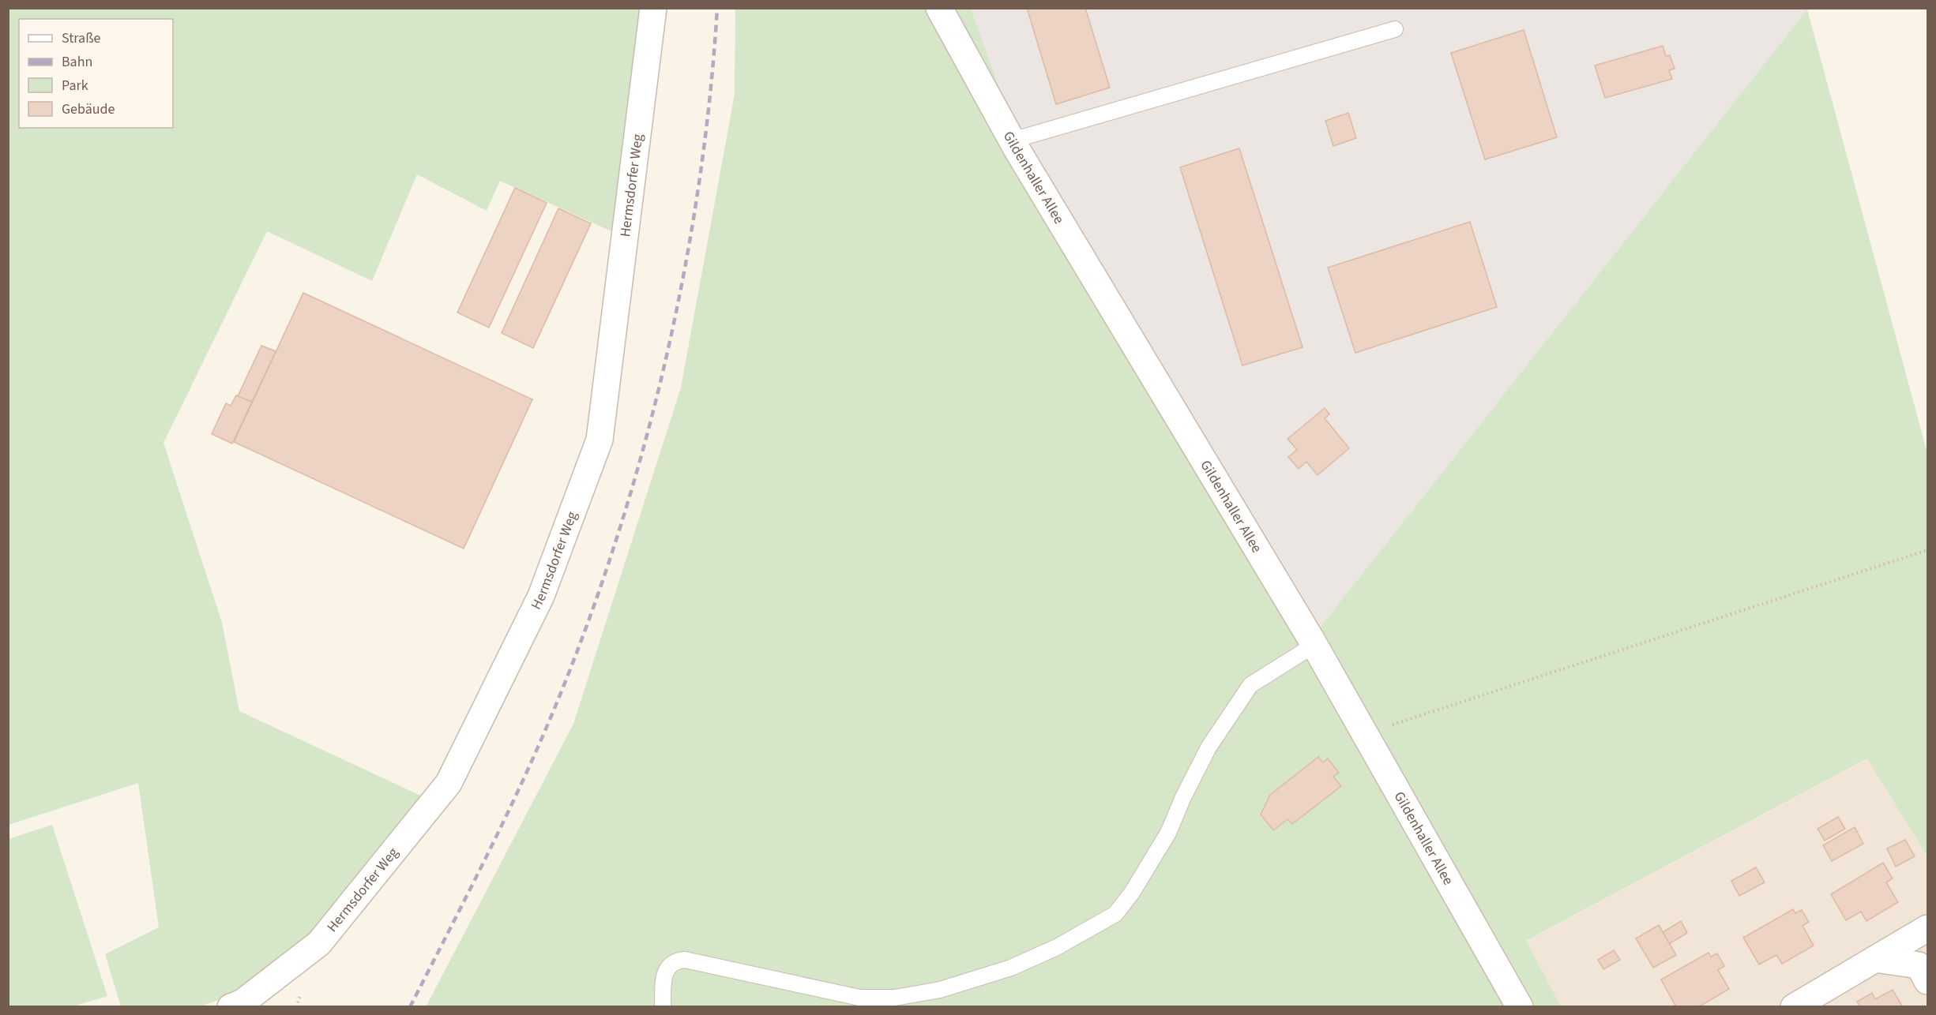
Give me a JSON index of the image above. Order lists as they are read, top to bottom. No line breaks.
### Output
{"streets":{"street":["Gildenhaller Allee","Hermsdorfer Weg"]},"legend":["Straße","Bahn","Park","Gebäude"]}
